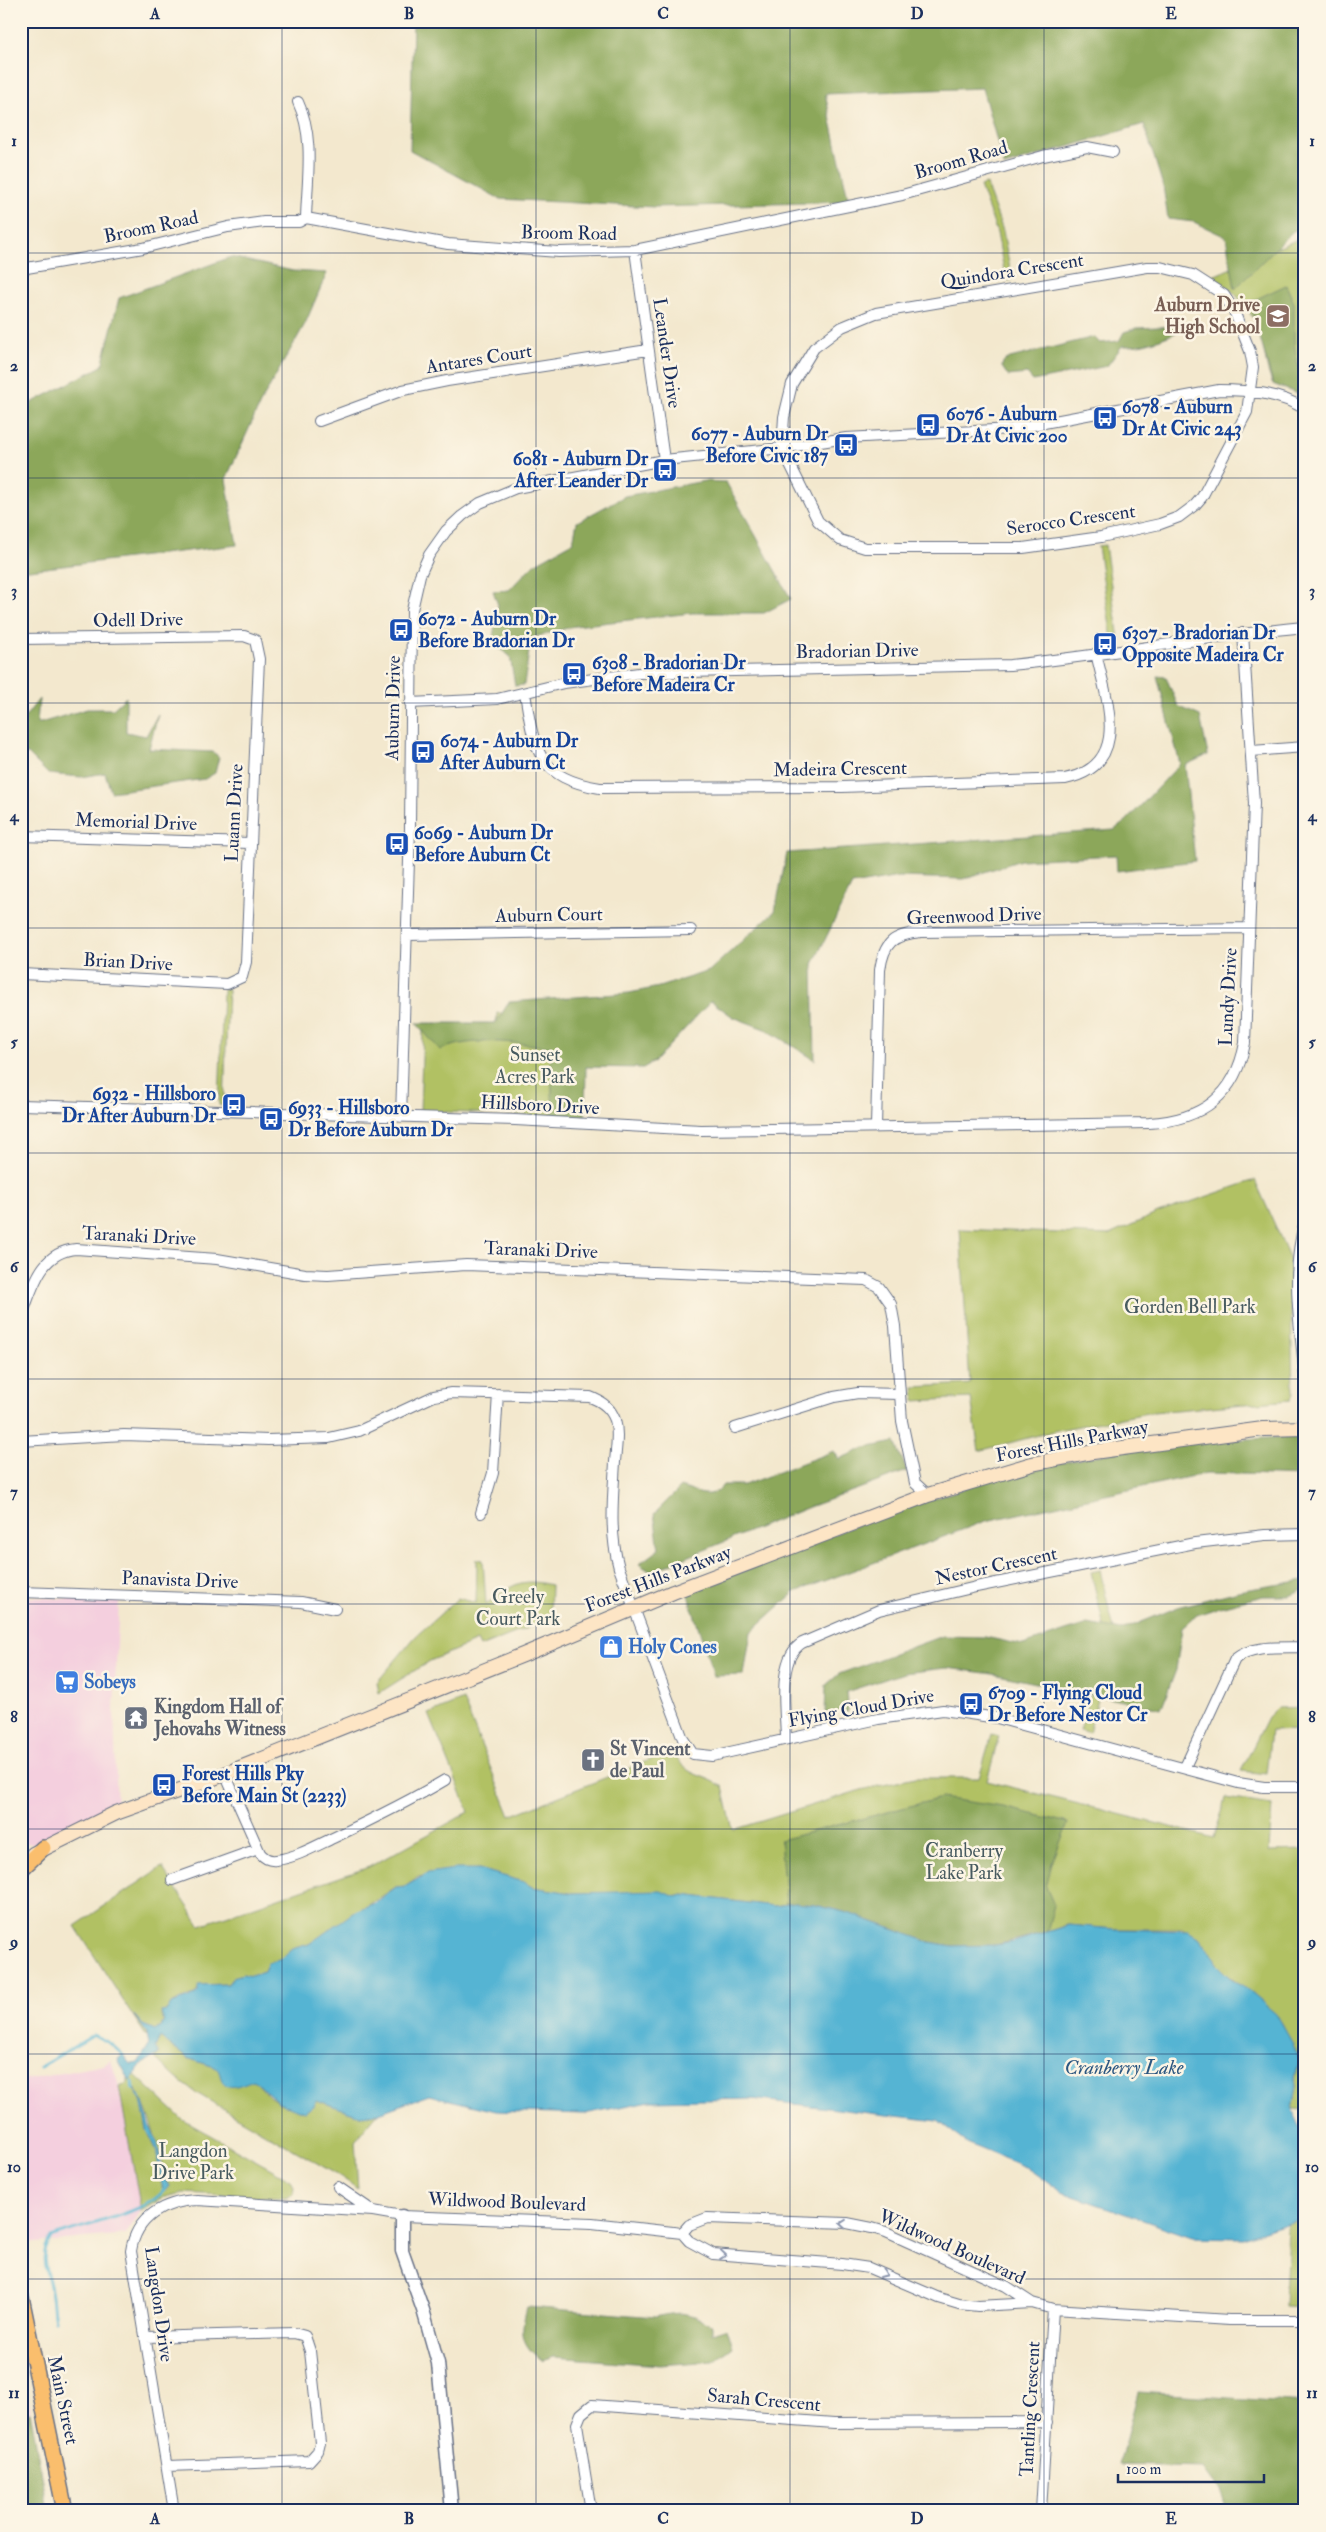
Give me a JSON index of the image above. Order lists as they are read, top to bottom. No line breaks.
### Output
{"streets":{"main road":["Forest Hills Parkway","Main Street"],"street":["Broom Road","Quindora Crescent","Leander Drive","Antares Court","Serocco Crescent","Odell Drive","Bradorian Drive","Auburn Drive","Madeira Crescent","Luann Drive","Memorial Drive","Auburn Court","Greenwood Drive","Brian Drive","Lundy Drive","Hillsboro Drive","Taranaki Drive","Nestor Crescent","Panavista Drive","Flying Cloud Drive","Wildwood Boulevard","Langdon Drive","Sarah Crescent","Tantling Crescent"]},"crossings":[["Broom Road","Leander Drive"],["Quindora Crescent","Serocco Crescent"],["Quindora Crescent","Auburn Drive"],["Leander Drive","Antares Court"],["Leander Drive","Auburn Drive"],["Serocco Crescent","Auburn Drive"],["Odell Drive","Luann Drive"],["Bradorian Drive","Auburn Drive"],["Bradorian Drive","Madeira Crescent"],["Bradorian Drive","Lundy Drive"],["Auburn Drive","Auburn Court"],["Auburn Drive","Hillsboro Drive"],["Luann Drive","Memorial Drive"],["Luann Drive","Brian Drive"],["Greenwood Drive","Lundy Drive"],["Greenwood Drive","Hillsboro Drive"],["Lundy Drive","Hillsboro Drive"],["Taranaki Drive","Forest Hills Parkway"],["Forest Hills Parkway","Flying Cloud Drive"],["Nestor Crescent","Flying Cloud Drive"],["Wildwood Boulevard","Langdon Drive"],["Wildwood Boulevard","Tantling Crescent"],["Sarah Crescent","Tantling Crescent"]],"water":["Cranberry Lake"],"parks":["Sunset Acres Park","Gorden Bell Park","Greely Court Park","Cranberry Lake Park","Langdon Drive Park"],"places":{"school or university":["Auburn Drive High School"],"bus stop":["6078 - Auburn Dr At Civic 243","6076 - Auburn Dr At Civic 200","6077 - Auburn Dr Before Civic 187","6081 - Auburn Dr After Leander Dr","6072 - Auburn Dr Before Bradorian Dr","6307 - Bradorian Dr Opposite Madeira Cr","6308 - Bradorian Dr Before Madeira Cr","6074 - Auburn Dr After Auburn Ct","6069 - Auburn Dr Before Auburn Ct","6932 - Hillsboro Dr After Auburn Dr","6933 - Hillsboro Dr Before Auburn Dr","6709 - Flying Cloud Dr Before Nestor Cr","Forest Hills Pky Before Main St (2233)"],"shop":["Holy Cones"],"supermarket":["Sobeys"],"temple":["Kingdom Hall of Jehovahs Witness"],"church":["St Vincent de Paul"]},"scale_bar":"100 m","grid":{"columns":["A","B","C","D","E"],"rows":["1","2","3","4","5","6","7","8","9","10","11"]}}
